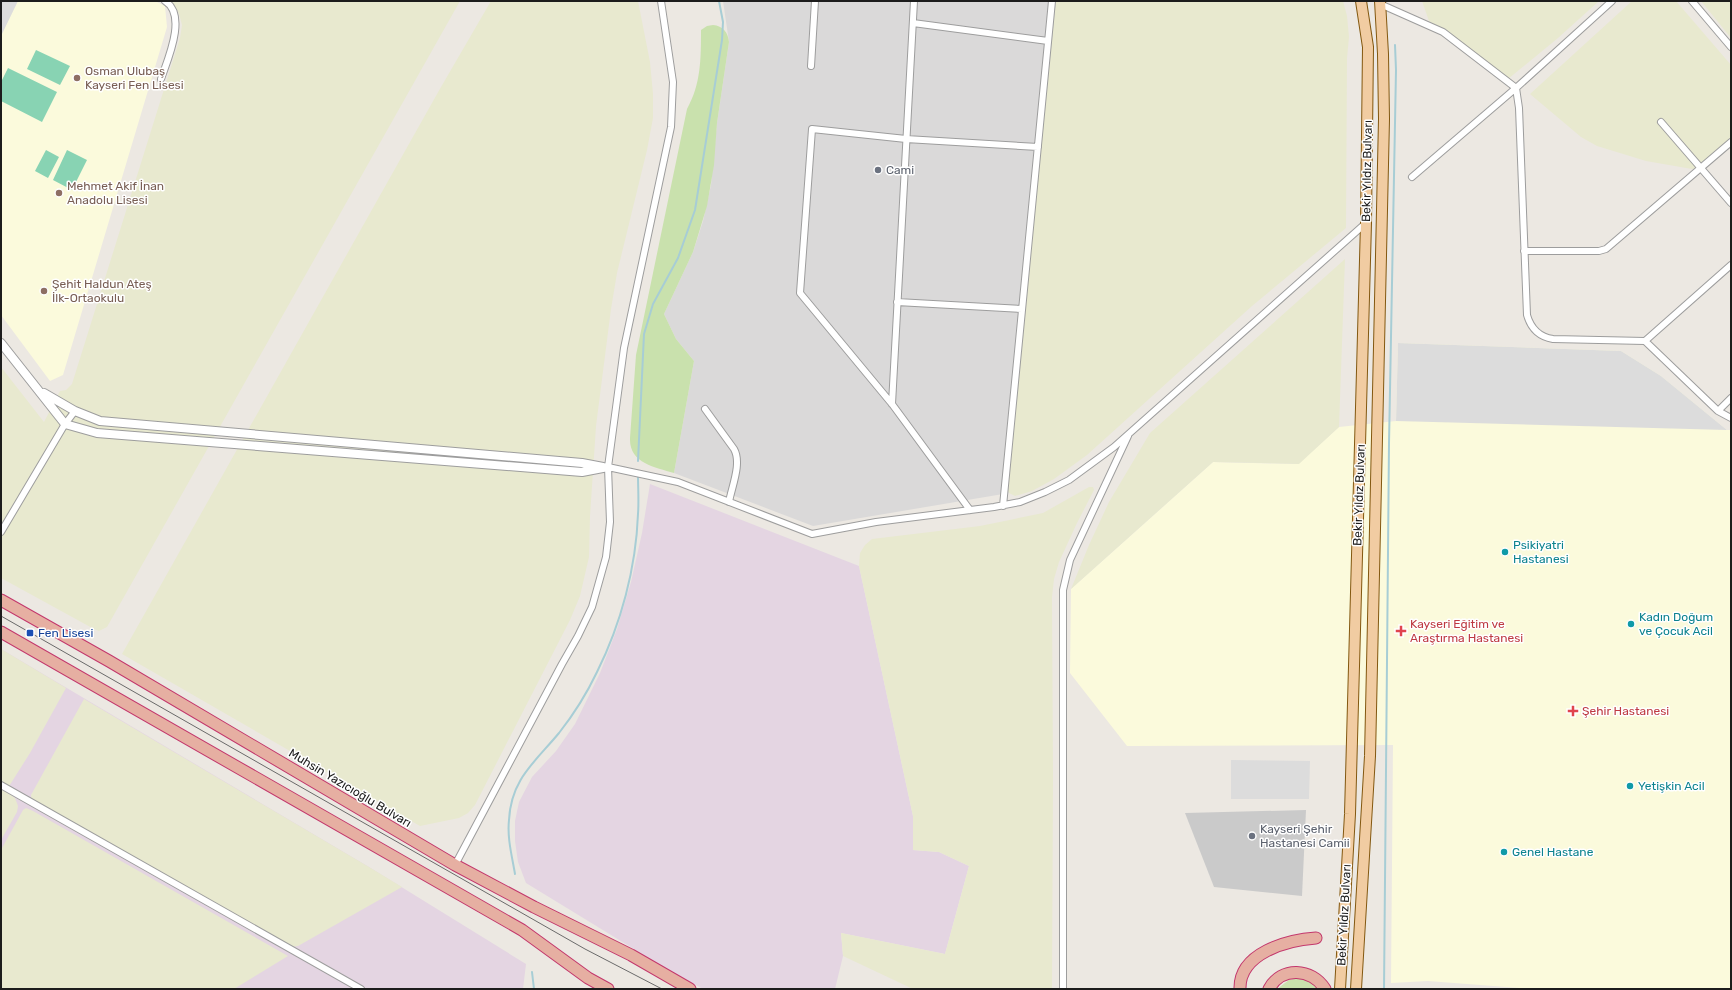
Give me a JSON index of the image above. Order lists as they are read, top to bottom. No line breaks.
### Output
{"streets":{"highway":["Muhsin Yazıcıoğlu Bulvarı"],"main road":["Bekir Yıldız Bulvarı"]},"places":{"other":["Osman Ulubaş Kayseri Fen Lisesi","Cami","Mehmet Akif İnan Anadolu Lisesi","Şehit Haldun Ateş İlk-Ortaokulu","Psikiyatri Hastanesi","Kadın Doğum ve Çocuk Acil","Yetişkin Acil","Kayseri Şehir Hastanesi Camii","Genel Hastane"],"health":["Kayseri Eğitim ve Araştırma Hastanesi","Şehir Hastanesi"],"transit":["Fen Lisesi"]}}
